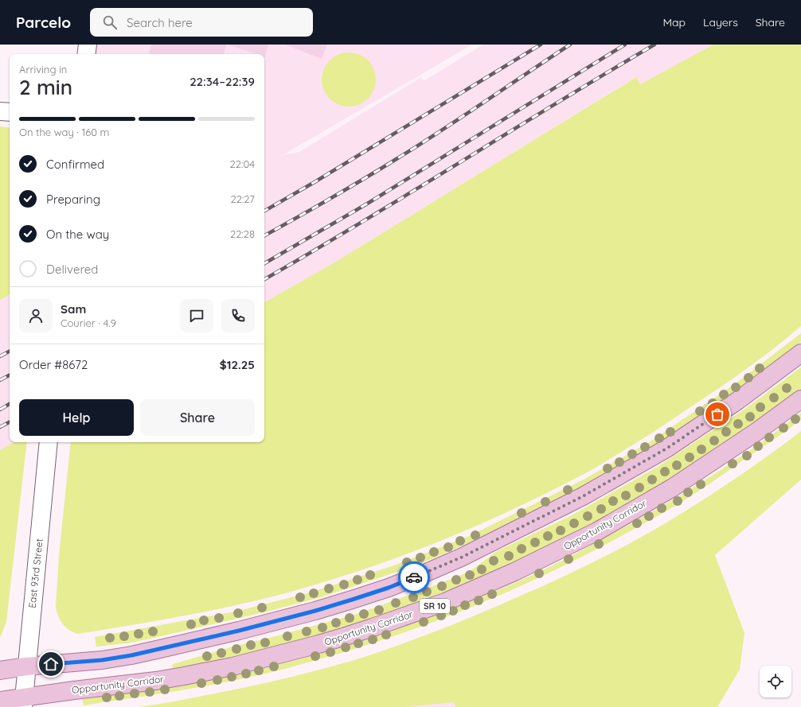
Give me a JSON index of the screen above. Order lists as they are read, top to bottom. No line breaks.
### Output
{"streets":{"main road":["Opportunity Corridor","SR 10"],"street":["East 93rd Street"]},"crossings":[["Opportunity Corridor","East 93rd Street"]],"page":{"header":"Parcelo","search":"Search here","nav":["Map","Layers","Share"],"heading":["2 min","Arriving in","22:34–22:39"],"panel":["Sam","Courier · 4.9","Order #8672","$12.25"],"bar":"On the way · 160 m","list":[["Confirmed","22:04"],["Preparing","22:27"],["On the way","22:28"],"Delivered"],"buttons":["Help","Share"]}}
